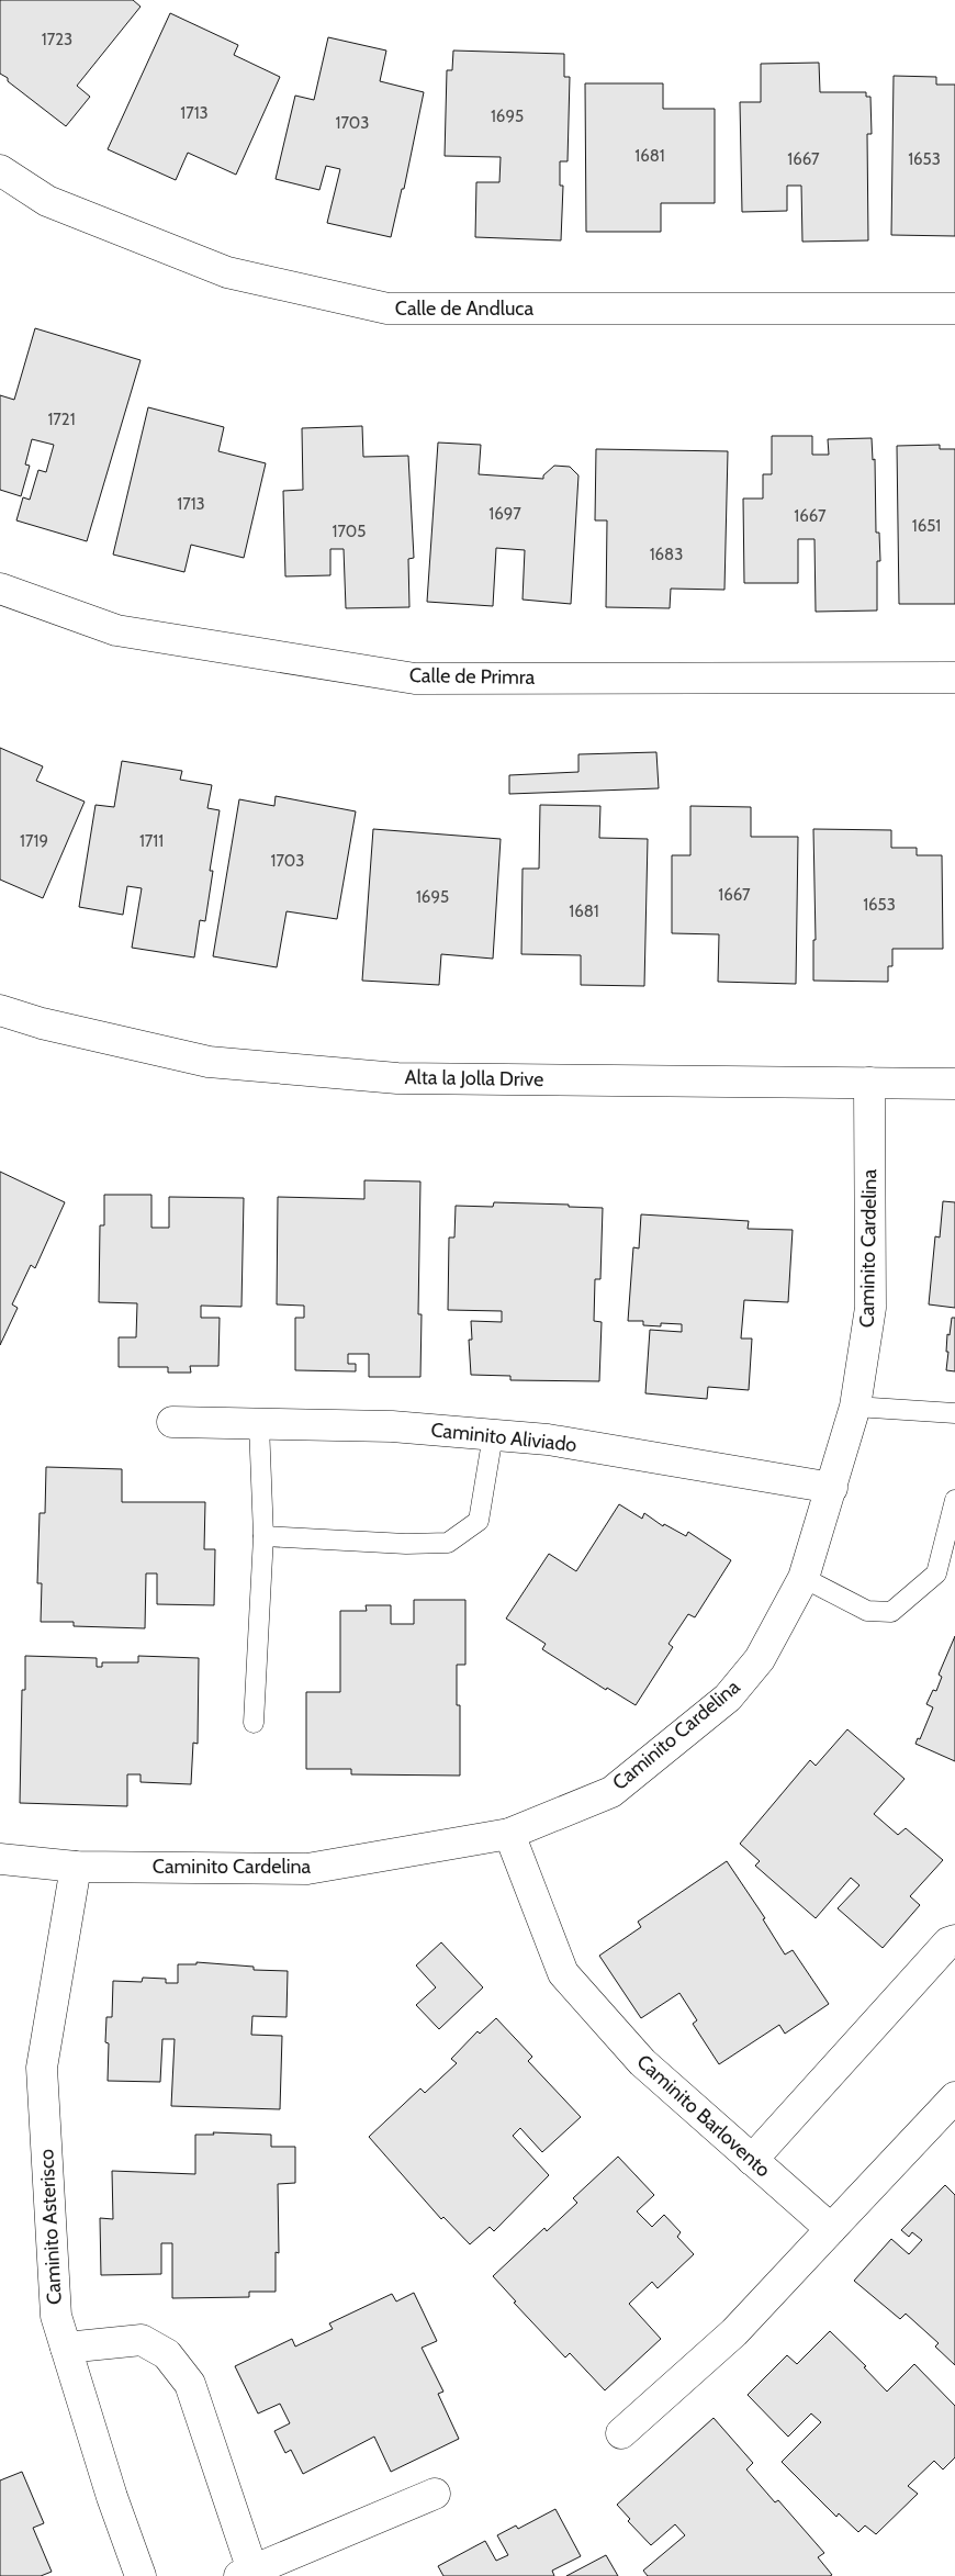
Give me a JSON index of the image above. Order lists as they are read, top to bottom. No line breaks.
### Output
{"streets":{"street":["Calle de Andluca","Calle de Primra","Alta la Jolla Drive","Caminito Cardelina","Caminito Aliviado","Caminito Barlovento","Caminito Asterisco"]},"crossings":[["Alta la Jolla Drive","Caminito Cardelina"],["Caminito Cardelina","Caminito Aliviado"],["Caminito Cardelina","Caminito Barlovento"],["Caminito Cardelina","Caminito Asterisco"]],"house_numbers":["1723","1713","1695","1703","1681","1667","1653","1721","1713","1697","1667","1651","1705","1683","1719","1711","1703","1667","1695","1653","1681"]}
